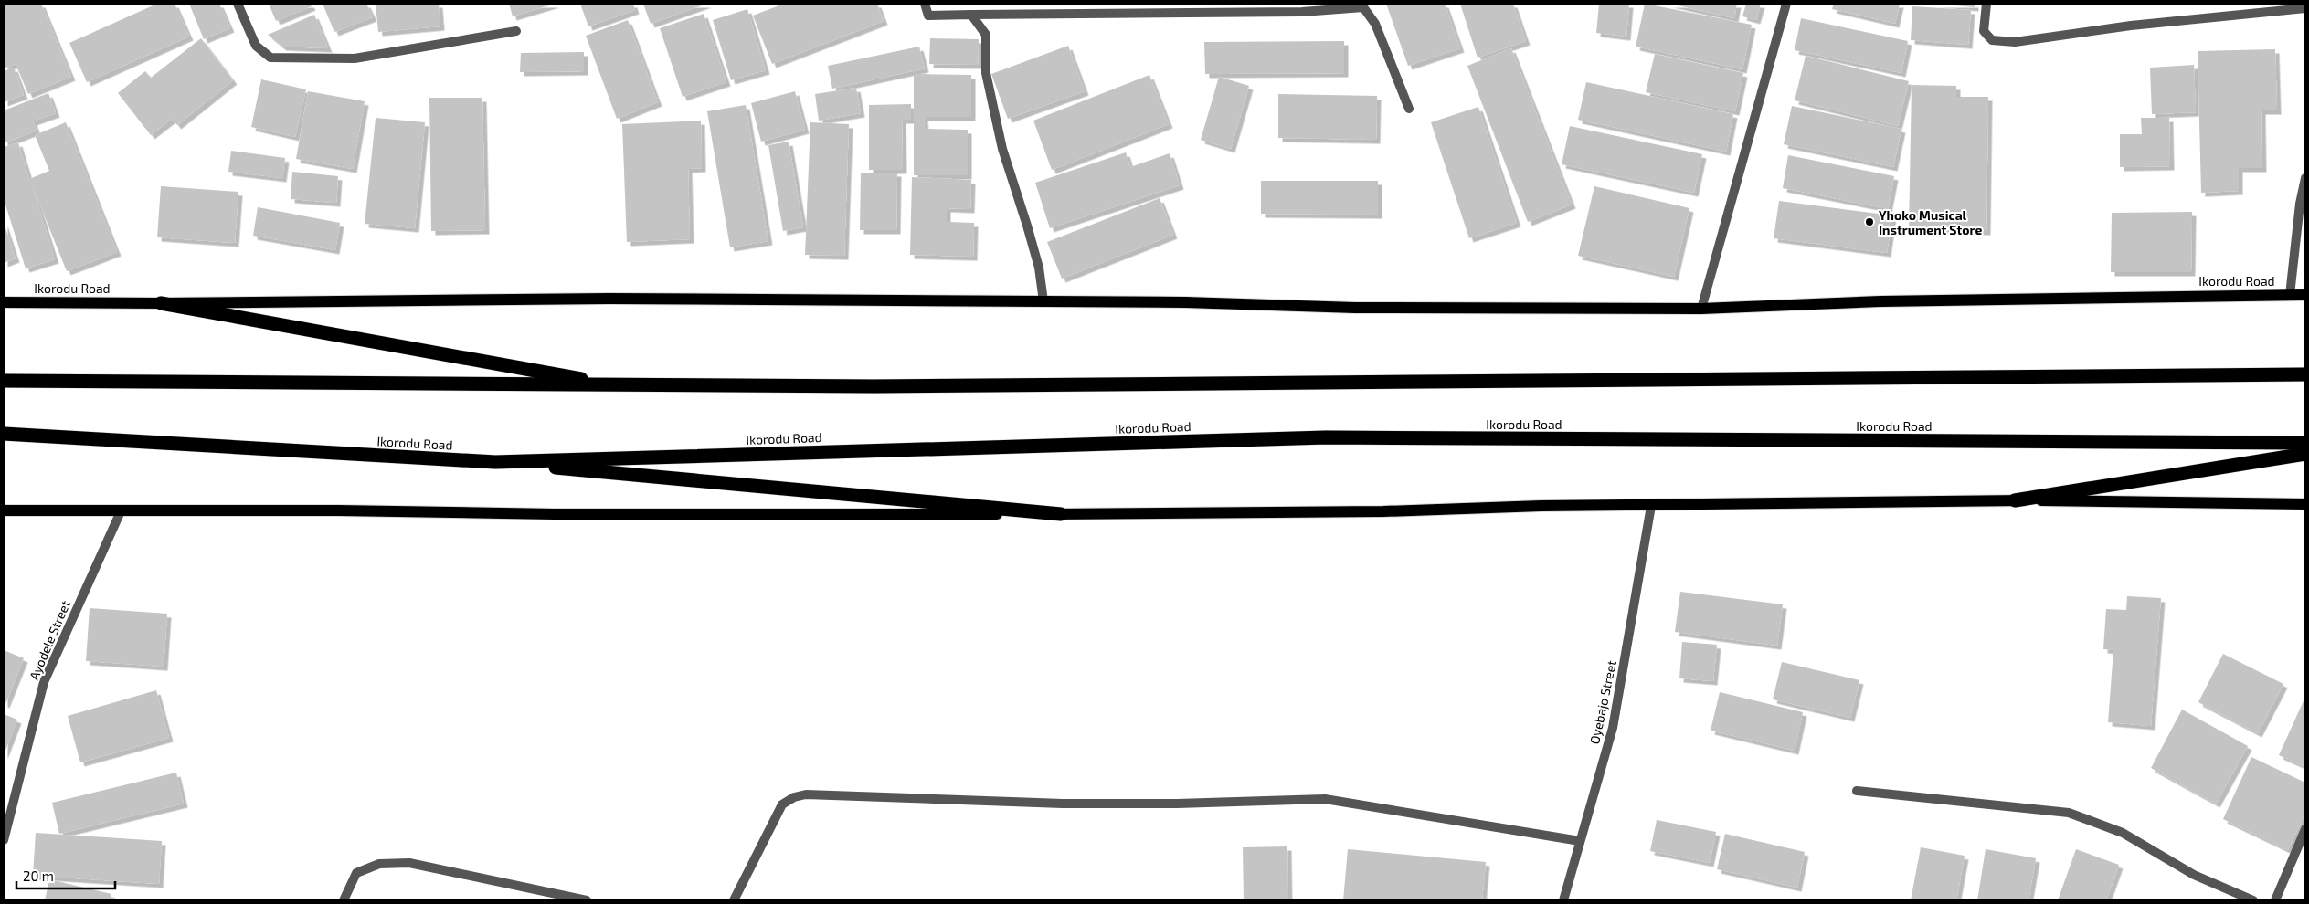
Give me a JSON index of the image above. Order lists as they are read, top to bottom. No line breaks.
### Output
{"streets":{"highway":["Ikorodu Road"],"street":["Ayodele Street","Oyebajo Street"]},"places":["Yhoko Musical Instrument Store"],"scale_bar":"20 m"}
